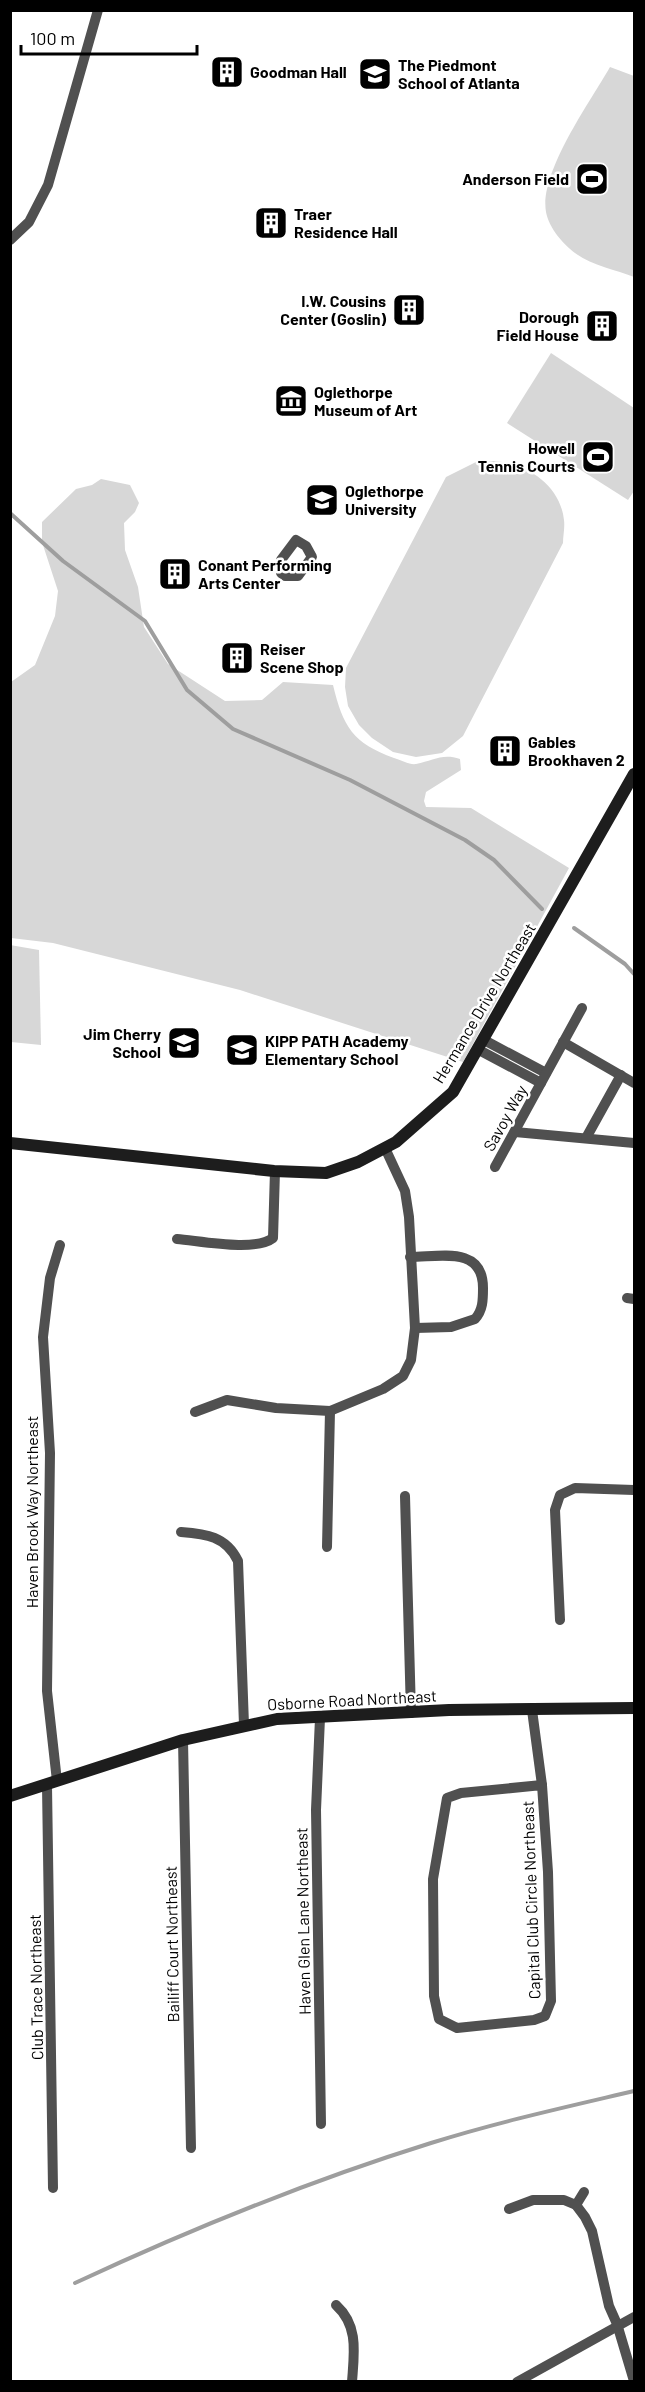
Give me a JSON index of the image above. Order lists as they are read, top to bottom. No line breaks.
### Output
{"streets":{"street":["Hermance Drive Northeast","Savoy Way","Haven Brook Way Northeast","Osborne Road Northeast","Capital Club Circle Northeast","Haven Glen Lane Northeast","Bailiff Court Northeast","Club Trace Northeast"]},"crossings":[["Hermance Drive Northeast","Savoy Way"],["Haven Brook Way Northeast","Osborne Road Northeast"],["Haven Brook Way Northeast","Club Trace Northeast"],["Osborne Road Northeast","Capital Club Circle Northeast"],["Osborne Road Northeast","Haven Glen Lane Northeast"],["Osborne Road Northeast","Bailiff Court Northeast"],["Osborne Road Northeast","Club Trace Northeast"]],"places":{"building":["Goodman Hall","Traer Residence Hall","I.W. Cousins Center (Goslin)","Dorough Field House","Conant Performing Arts Center","Reiser Scene Shop","Gables Brookhaven 2"],"school or university":["The Piedmont School of Atlanta","Oglethorpe University","Jim Cherry School","KIPP PATH Academy Elementary School"],"sports":["Anderson Field","Howell Tennis Courts"],"museum":["Oglethorpe Museum of Art"]},"scale_bar":"100 m"}
